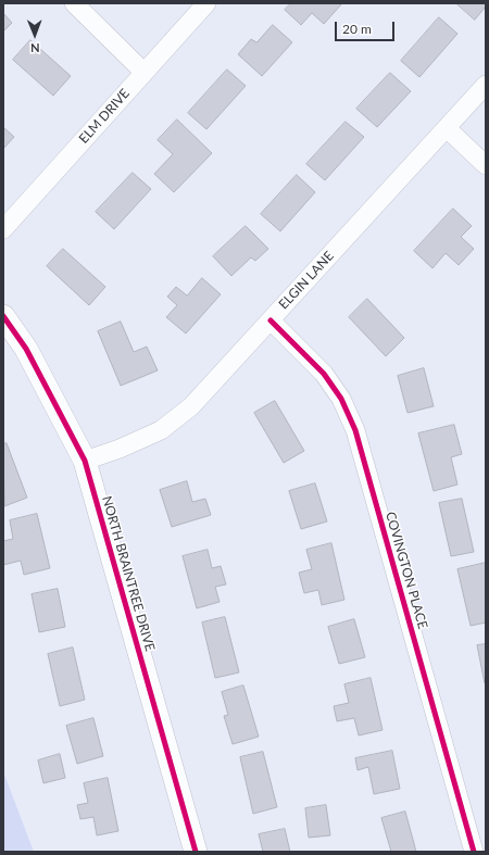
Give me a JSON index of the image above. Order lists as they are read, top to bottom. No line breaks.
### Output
{"streets":{"street":["ELM DRIVE","ELGIN LANE","COVINGTON PLACE","NORTH BRAINTREE DRIVE"]},"crossings":[["ELGIN LANE","COVINGTON PLACE"],["ELGIN LANE","NORTH BRAINTREE DRIVE"]],"scale_bar":"20 m","north":"bottom"}
